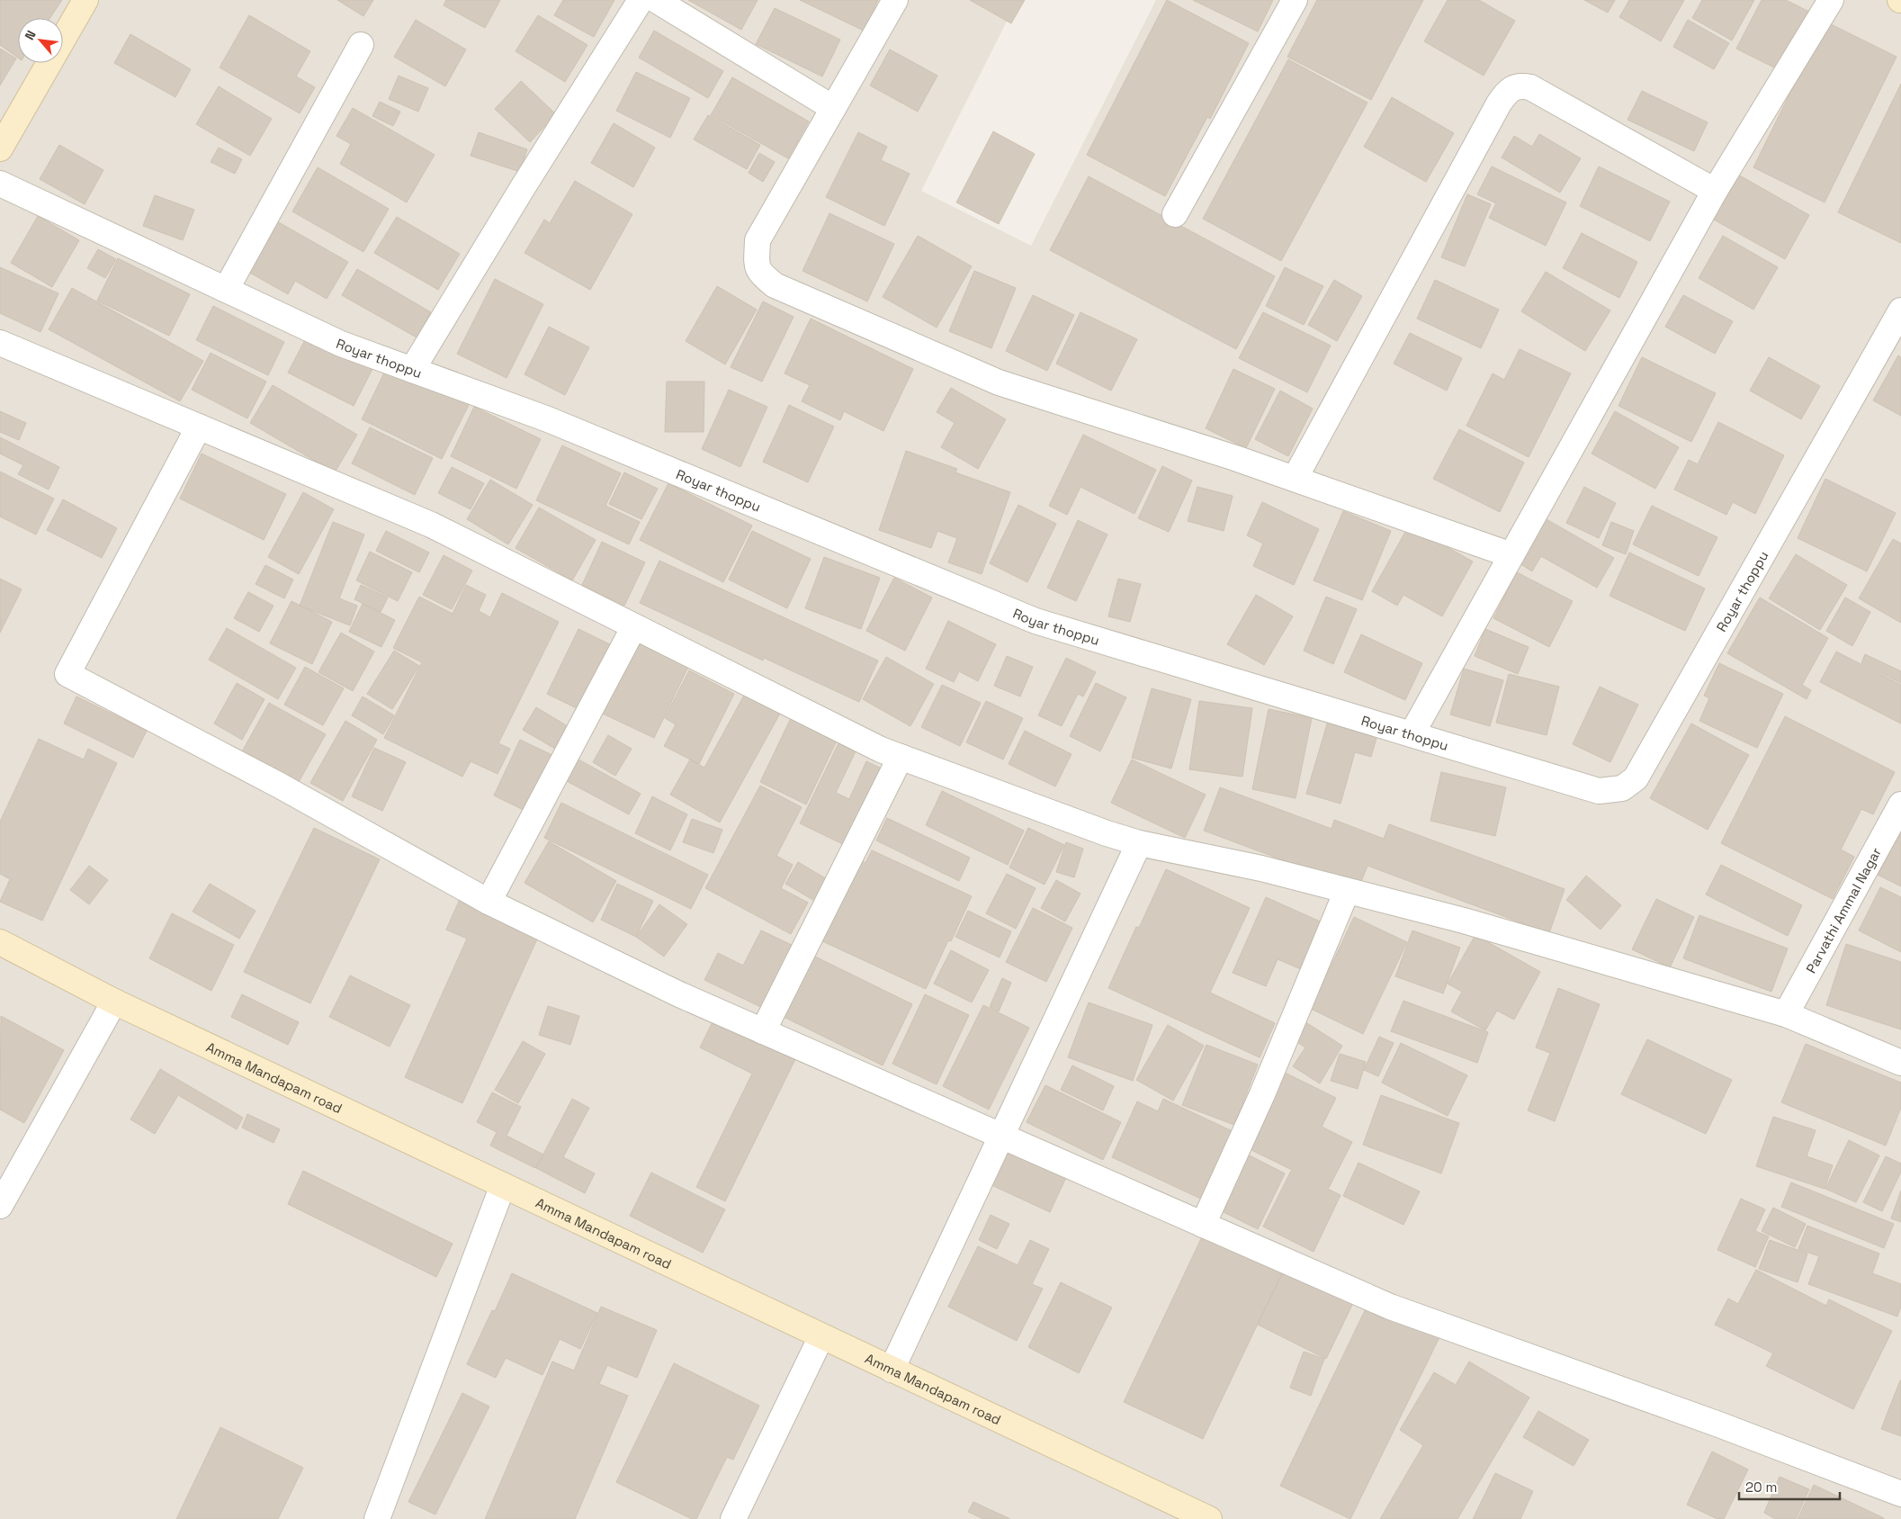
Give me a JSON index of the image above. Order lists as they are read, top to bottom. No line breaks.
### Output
{"streets":{"main road":["Amma Mandapam road"],"street":["Royar thoppu","Parvathi Ammal Nagar"]},"scale_bar":"20 m","north":"top left"}
